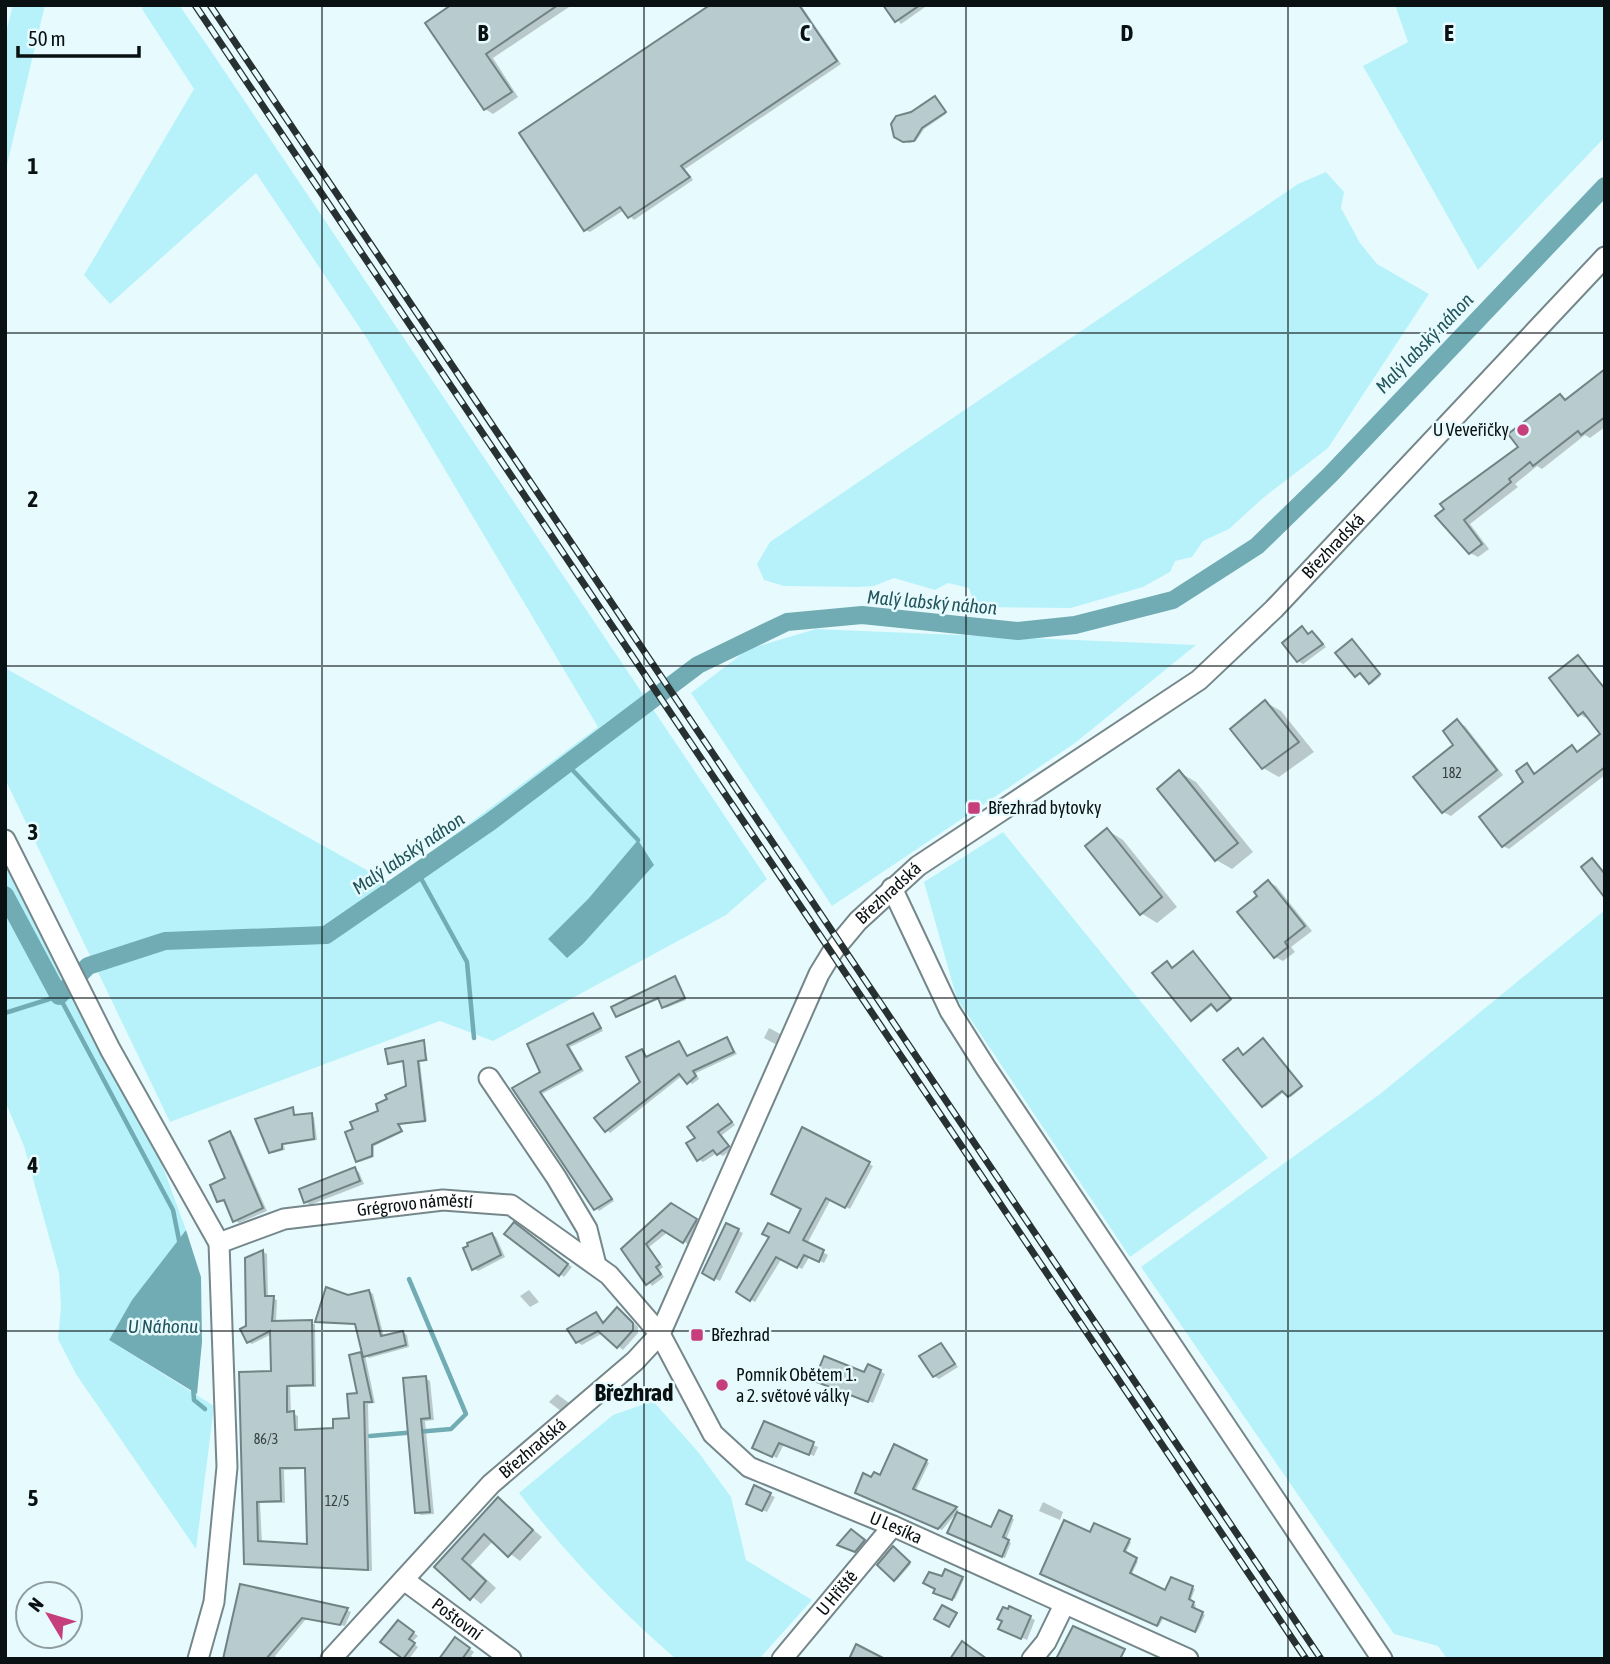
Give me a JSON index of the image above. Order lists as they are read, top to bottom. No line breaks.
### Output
{"streets":{"street":["Březhradská","Grégrovo náměstí","U Lesíka","U Hřiště","Poštovní"]},"crossings":[["Březhradská","Grégrovo náměstí"],["Březhradská","U Lesíka"],["Březhradská","Poštovní"],["Grégrovo náměstí","U Lesíka"],["U Lesíka","U Hřiště"]],"districts":["Březhrad"],"water":["Malý labský náhon","U Náhonu"],"places":{"other":["U Veveřičky","Pomník Obětem 1. a 2. světové války"],"transit":["Březhrad bytovky","Březhrad"]},"house_numbers":["182","86/3","12/5"],"scale_bar":"50 m","north":"top left","grid":{"columns":["B","C","D","E"],"rows":["1","2","3","4","5"]}}
